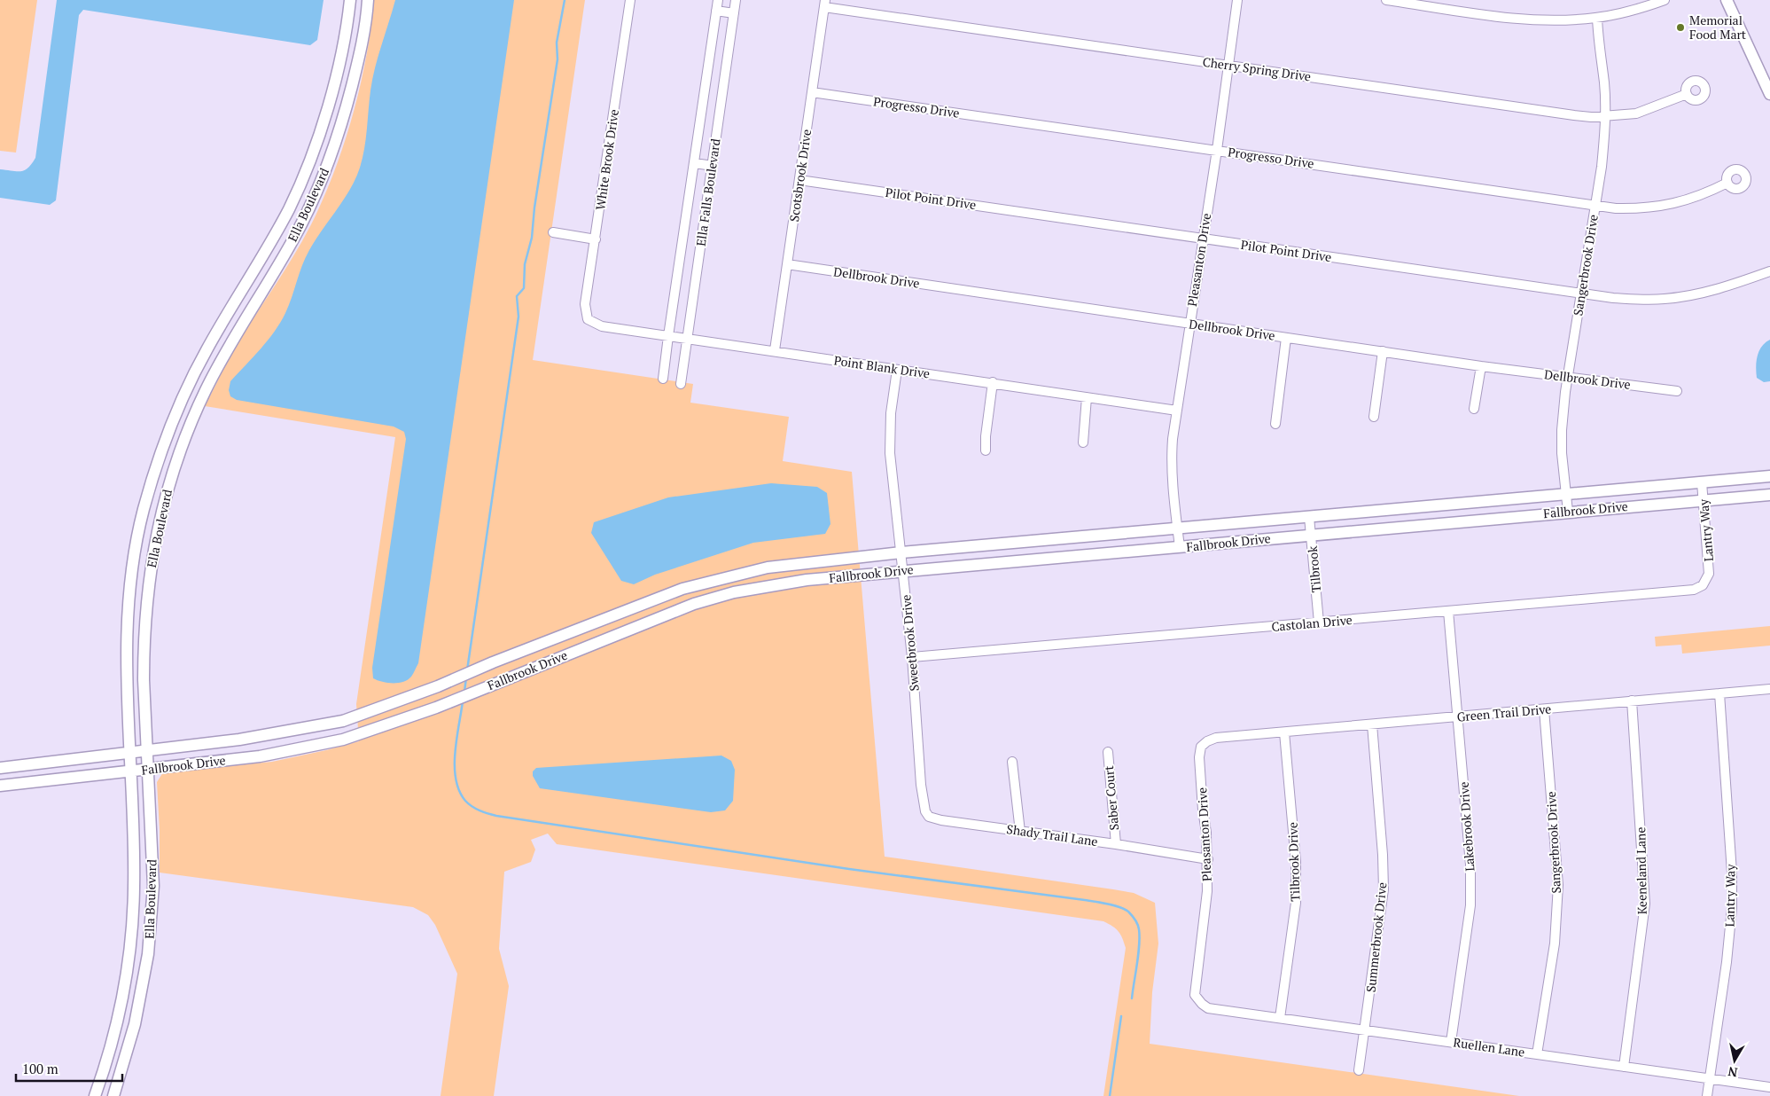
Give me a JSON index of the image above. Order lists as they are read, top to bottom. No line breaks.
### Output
{"streets":{"main road":["Ella Boulevard","Fallbrook Drive"],"street":["Cherry Spring Drive","Progresso Drive","White Brook Drive","Scotsbrook Drive","Ella Falls Boulevard","Pilot Point Drive","Pleasanton Drive","Sangerbrook Drive","Dellbrook Drive","Point Blank Drive","Lantry Way","Tilbrook","Castolan Drive","Sweetbrook Drive","Green Trail Drive","Saber Court","Lakebrook Drive","Shady Trail Lane","Tilbrook Drive","Keeneland Lane","Summerbrook Drive","Ruellen Lane"]},"crossings":[["Cherry Spring Drive","Scotsbrook Drive"],["Cherry Spring Drive","Pleasanton Drive"],["Cherry Spring Drive","Sangerbrook Drive"],["Progresso Drive","Scotsbrook Drive"],["Progresso Drive","Pleasanton Drive"],["Progresso Drive","Sangerbrook Drive"],["White Brook Drive","Point Blank Drive"],["Scotsbrook Drive","Pilot Point Drive"],["Scotsbrook Drive","Dellbrook Drive"],["Scotsbrook Drive","Point Blank Drive"],["Ella Falls Boulevard","Point Blank Drive"],["Pilot Point Drive","Pleasanton Drive"],["Pilot Point Drive","Sangerbrook Drive"],["Ella Boulevard","Fallbrook Drive"],["Pleasanton Drive","Dellbrook Drive"],["Pleasanton Drive","Point Blank Drive"],["Pleasanton Drive","Fallbrook Drive"],["Pleasanton Drive","Green Trail Drive"],["Pleasanton Drive","Shady Trail Lane"],["Pleasanton Drive","Ruellen Lane"],["Sangerbrook Drive","Dellbrook Drive"],["Sangerbrook Drive","Fallbrook Drive"],["Sangerbrook Drive","Green Trail Drive"],["Sangerbrook Drive","Ruellen Lane"],["Point Blank Drive","Sweetbrook Drive"],["Fallbrook Drive","Lantry Way"],["Fallbrook Drive","Tilbrook"],["Fallbrook Drive","Sweetbrook Drive"],["Lantry Way","Castolan Drive"],["Lantry Way","Green Trail Drive"],["Lantry Way","Ruellen Lane"],["Tilbrook","Castolan Drive"],["Castolan Drive","Sweetbrook Drive"],["Castolan Drive","Lakebrook Drive"],["Sweetbrook Drive","Shady Trail Lane"],["Green Trail Drive","Lakebrook Drive"],["Green Trail Drive","Tilbrook Drive"],["Green Trail Drive","Keeneland Lane"],["Green Trail Drive","Summerbrook Drive"],["Saber Court","Shady Trail Lane"],["Lakebrook Drive","Ruellen Lane"],["Tilbrook Drive","Ruellen Lane"],["Keeneland Lane","Ruellen Lane"],["Summerbrook Drive","Ruellen Lane"]],"places":["Memorial Food Mart"],"scale_bar":"100 m","north":"bottom"}
